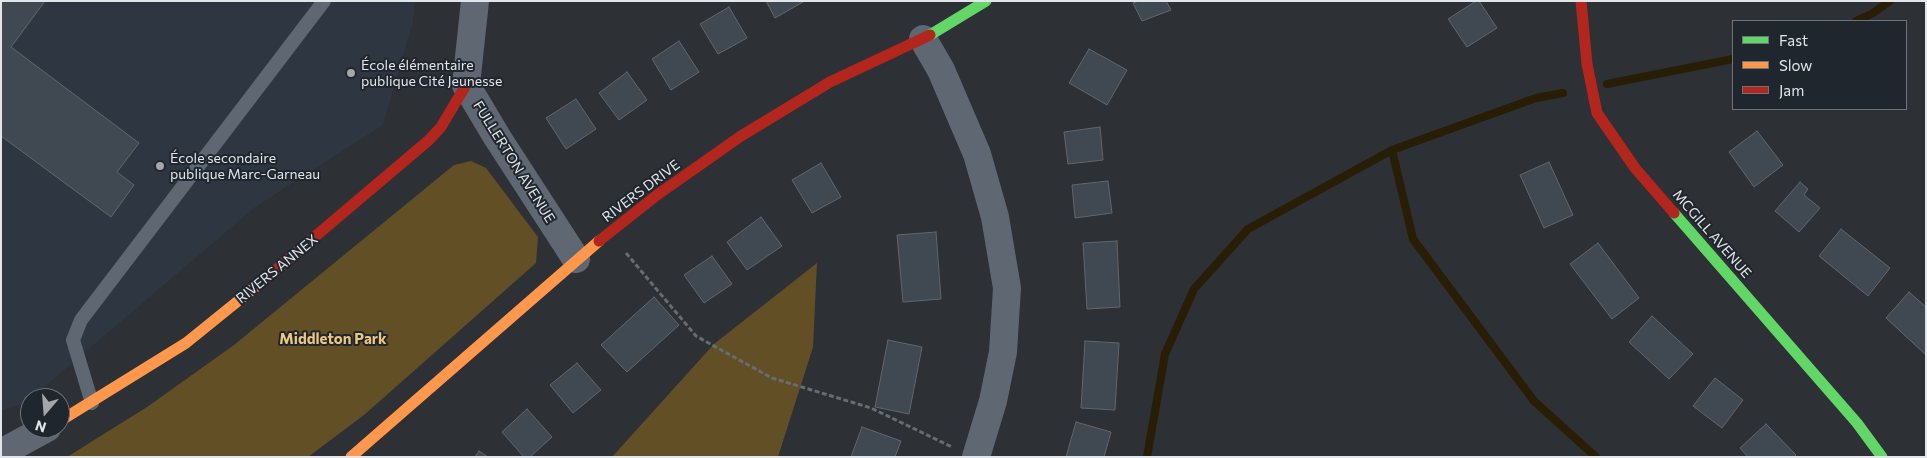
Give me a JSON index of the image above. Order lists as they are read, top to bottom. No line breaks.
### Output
{"streets":{"street":["FULLERTON AVENUE","RIVERS DRIVE","MCGILL AVENUE","RIVERS ANNEX"]},"crossings":[["FULLERTON AVENUE","RIVERS DRIVE"],["FULLERTON AVENUE","RIVERS ANNEX"]],"districts":["Middleton Park"],"places":["École élémentaire publique Cité Jeunesse","École secondaire publique Marc-Garneau"],"legend":["Fast","Slow","Jam"],"north":"bottom"}
